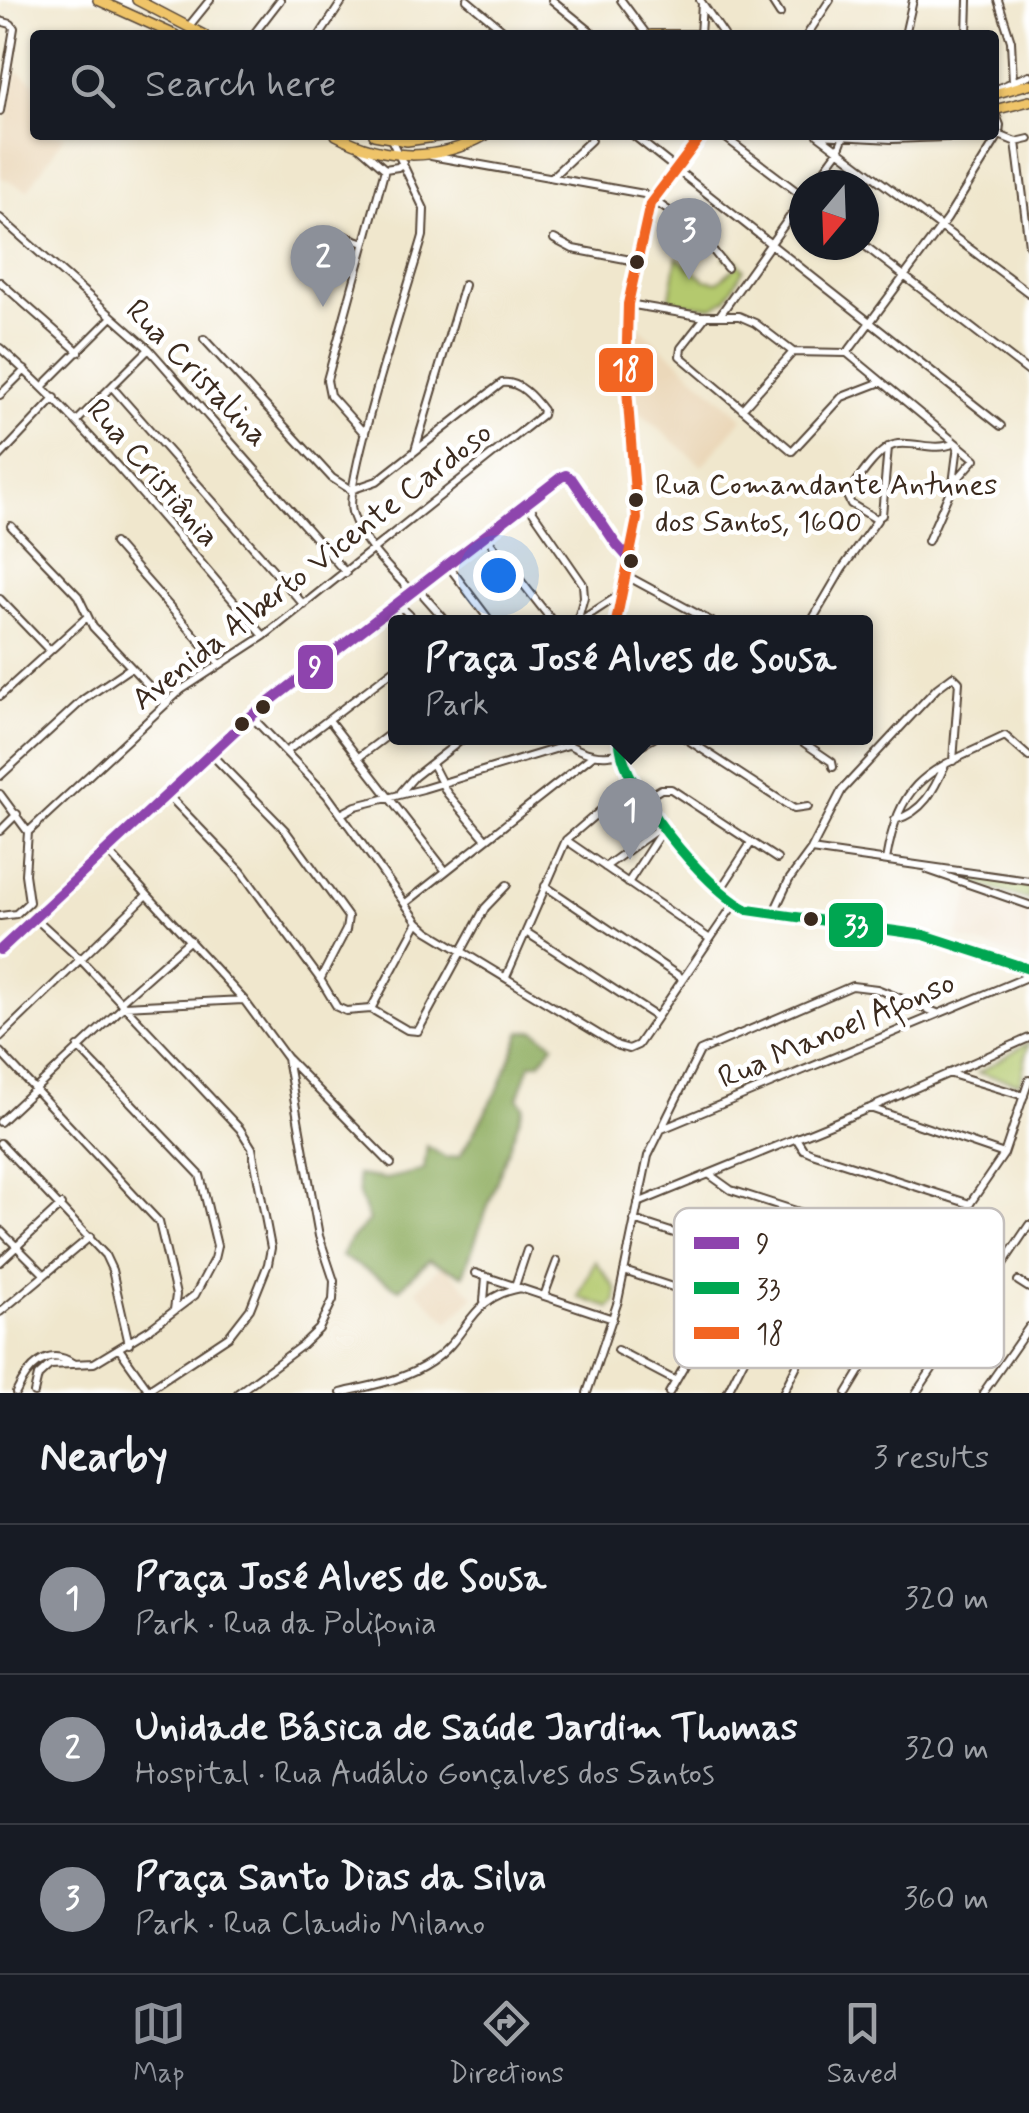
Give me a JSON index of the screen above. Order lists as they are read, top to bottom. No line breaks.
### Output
{"streets":{"street":["Rua Cristalina","Rua Cristiânia","Avenida Alberto Vicente Cardoso","Rua Manoel Afonso"]},"crossings":[["Rua Cristalina","Avenida Alberto Vicente Cardoso"],["Rua Cristiânia","Avenida Alberto Vicente Cardoso"]],"places":["Rua Comandante Antunes dos Santos, 1600"],"lines":["transit line 18","transit line 9","transit line 33"],"legend":["9","33","18"],"north":"bottom","page":{"search":"Search here","pins":["3","2","1"],"popup":["Praça José Alves de Sousa","Park"],"heading":["Nearby","3 results"],"list":[{"mark":"1","name":"Praça José Alves de Sousa","note":"Park · Rua da Polifonia","value":"320 m"},{"mark":"2","name":"Unidade Básica de Saúde Jardim Thomas","note":"Hospital · Rua Audálio Gonçalves dos Santos","value":"320 m"},{"mark":"3","name":"Praça Santo Dias da Silva","note":"Park · Rua Claudio Milano","value":"360 m"}],"nav":["Map","Directions","Saved"]}}
